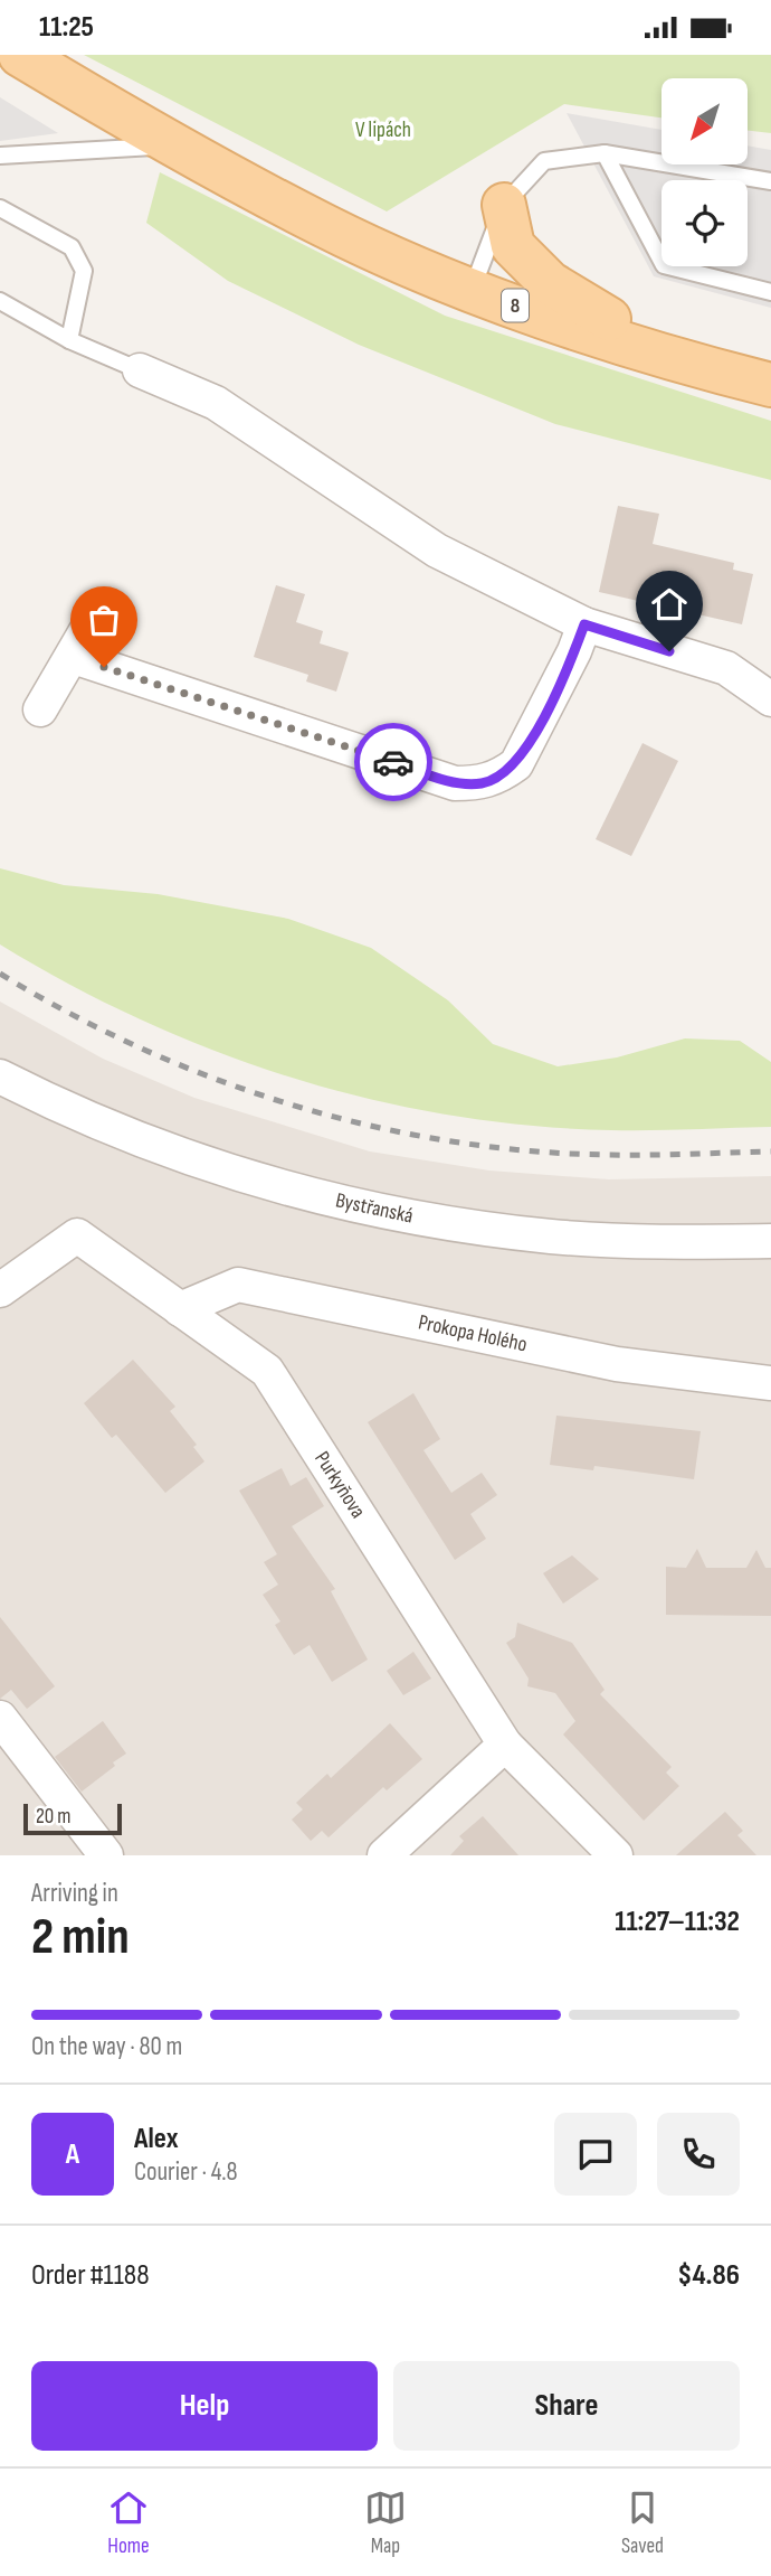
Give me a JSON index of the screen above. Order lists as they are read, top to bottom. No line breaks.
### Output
{"streets":{"main road":["8"],"street":["Bystřanská","Prokopa Holého","Purkyňova"]},"crossings":[["Prokopa Holého","Purkyňova"]],"parks":["V lipách"],"scale_bar":"20 m","north":"bottom left","page":{"status":"11:25","scale":"20 m","heading":["2 min","Arriving in","11:27–11:32"],"panel":["Alex","Courier · 4.8","Order #1188","$4.86"],"bar":"On the way · 80 m","round":"A","buttons":["Help","Share"],"tabs":["Home","Map","Saved"]}}
